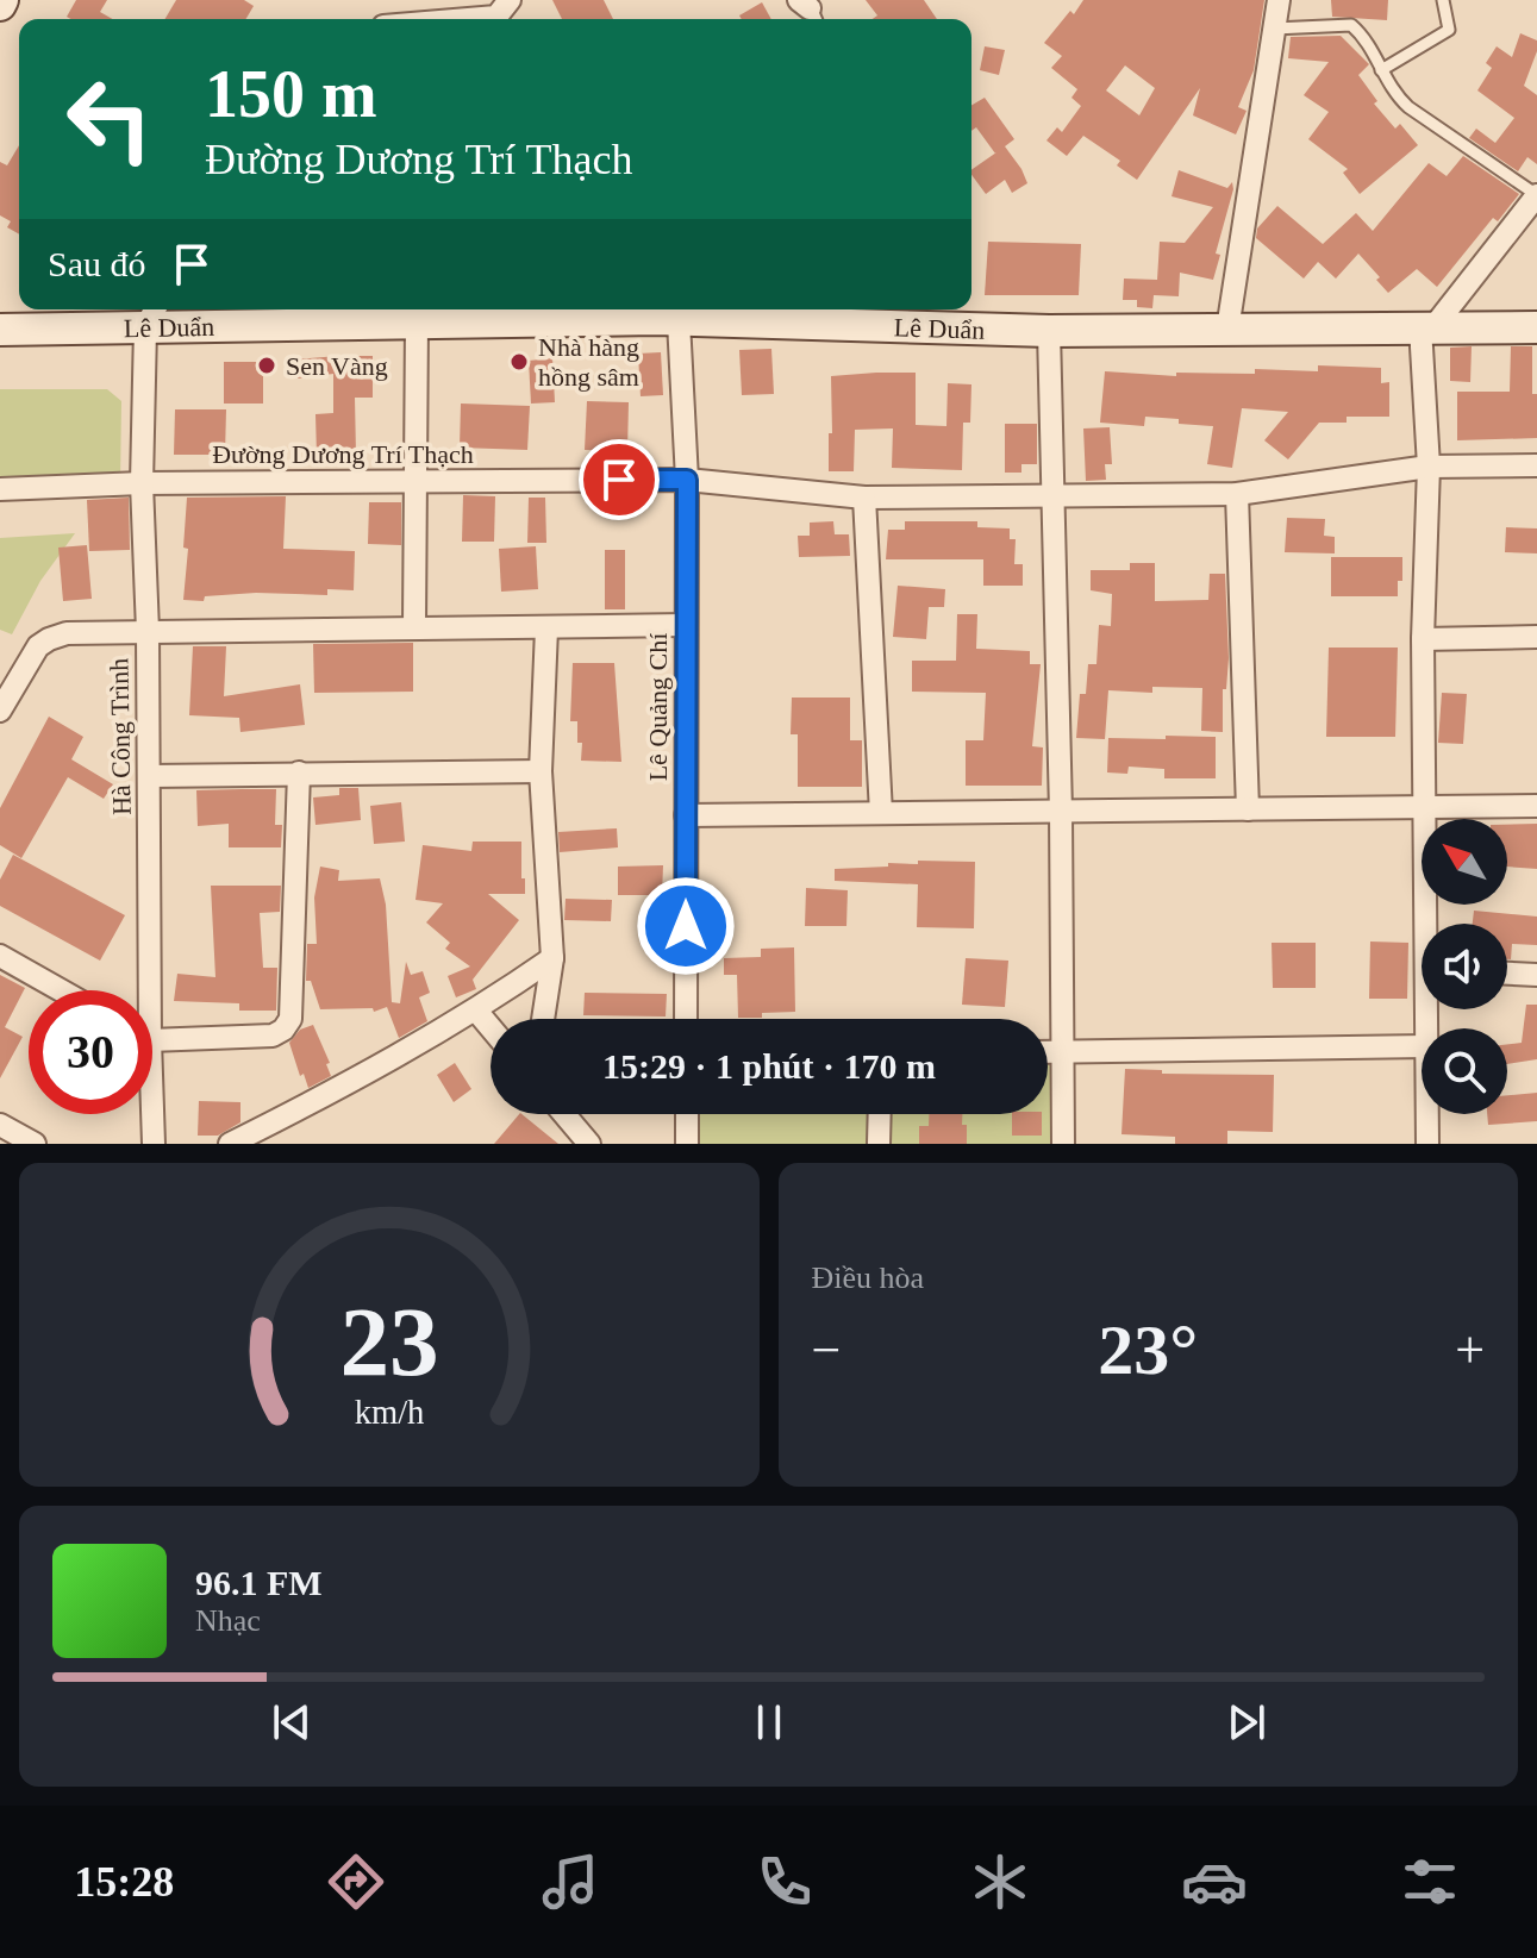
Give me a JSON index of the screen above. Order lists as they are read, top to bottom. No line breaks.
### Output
{"streets":{"main road":["Lê Duẩn"],"street":["Đường Dương Trí Thạch","Lê Quảng Chí","Hà Công Trình"]},"crossings":[["Lê Duẩn","Lê Quảng Chí"],["Lê Duẩn","Hà Công Trình"],["Đường Dương Trí Thạch","Lê Quảng Chí"],["Đường Dương Trí Thạch","Hà Công Trình"]],"places":["Nhà hàng hồng sâm","Sen Vàng"],"north":"top left","page":{"turn":["150 m","Đường Dương Trí Thạch"],"then":"Sau đó","limit":"30","trip":"15:29 · 1 phút · 170 m","tile":"Điều hòa","heat":["−","23°","+"],"song":["96.1 FM","Nhạc"],"tabs":"15:28","gauge":["23","km/h"]}}
